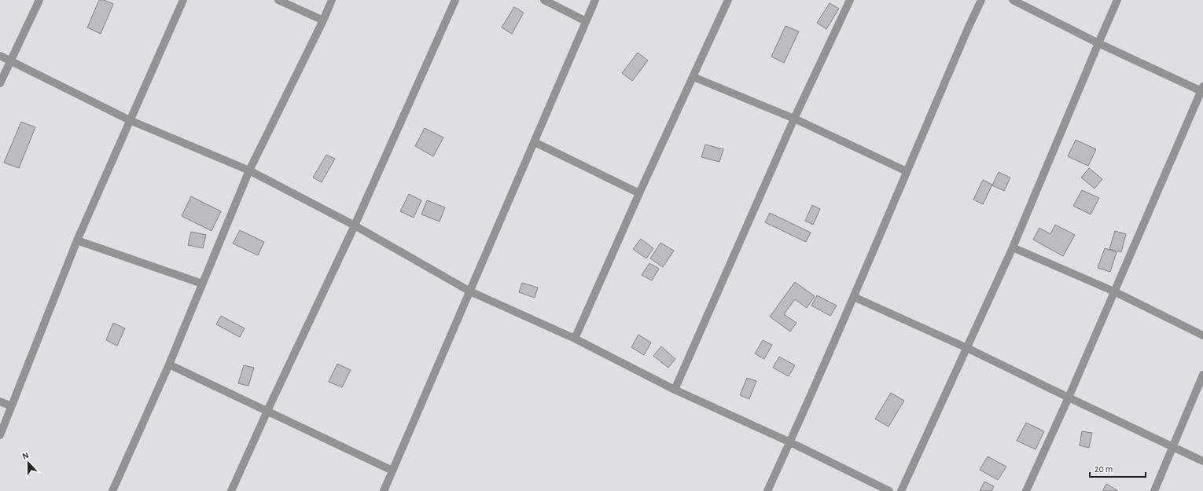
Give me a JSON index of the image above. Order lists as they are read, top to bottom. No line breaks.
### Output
{"scale_bar":"20 m","north":"top"}
